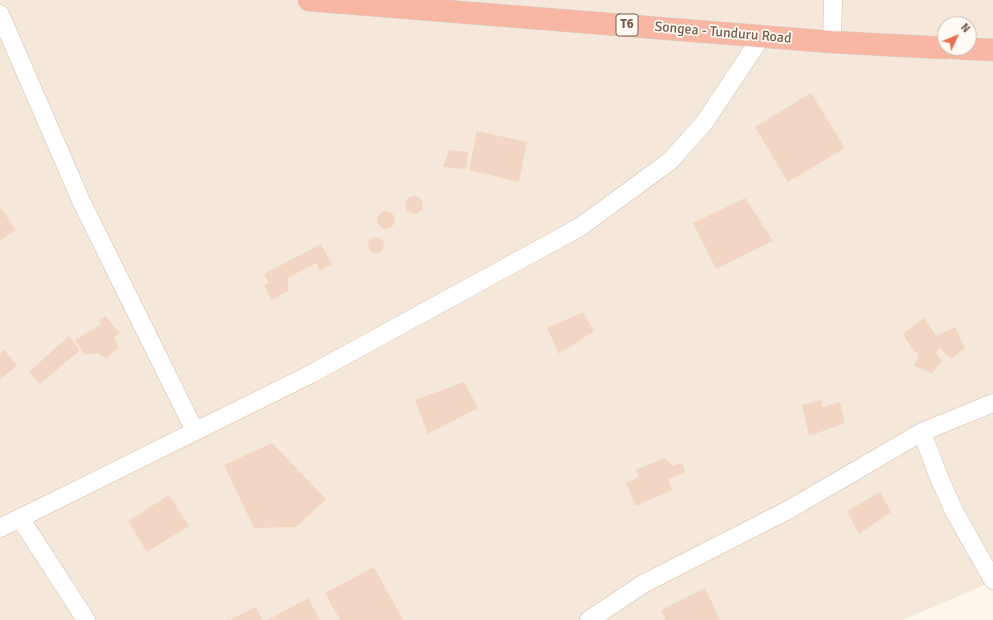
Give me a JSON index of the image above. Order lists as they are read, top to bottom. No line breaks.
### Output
{"streets":{"highway":["T6","Songea - Tunduru Road"]},"north":"top right"}
